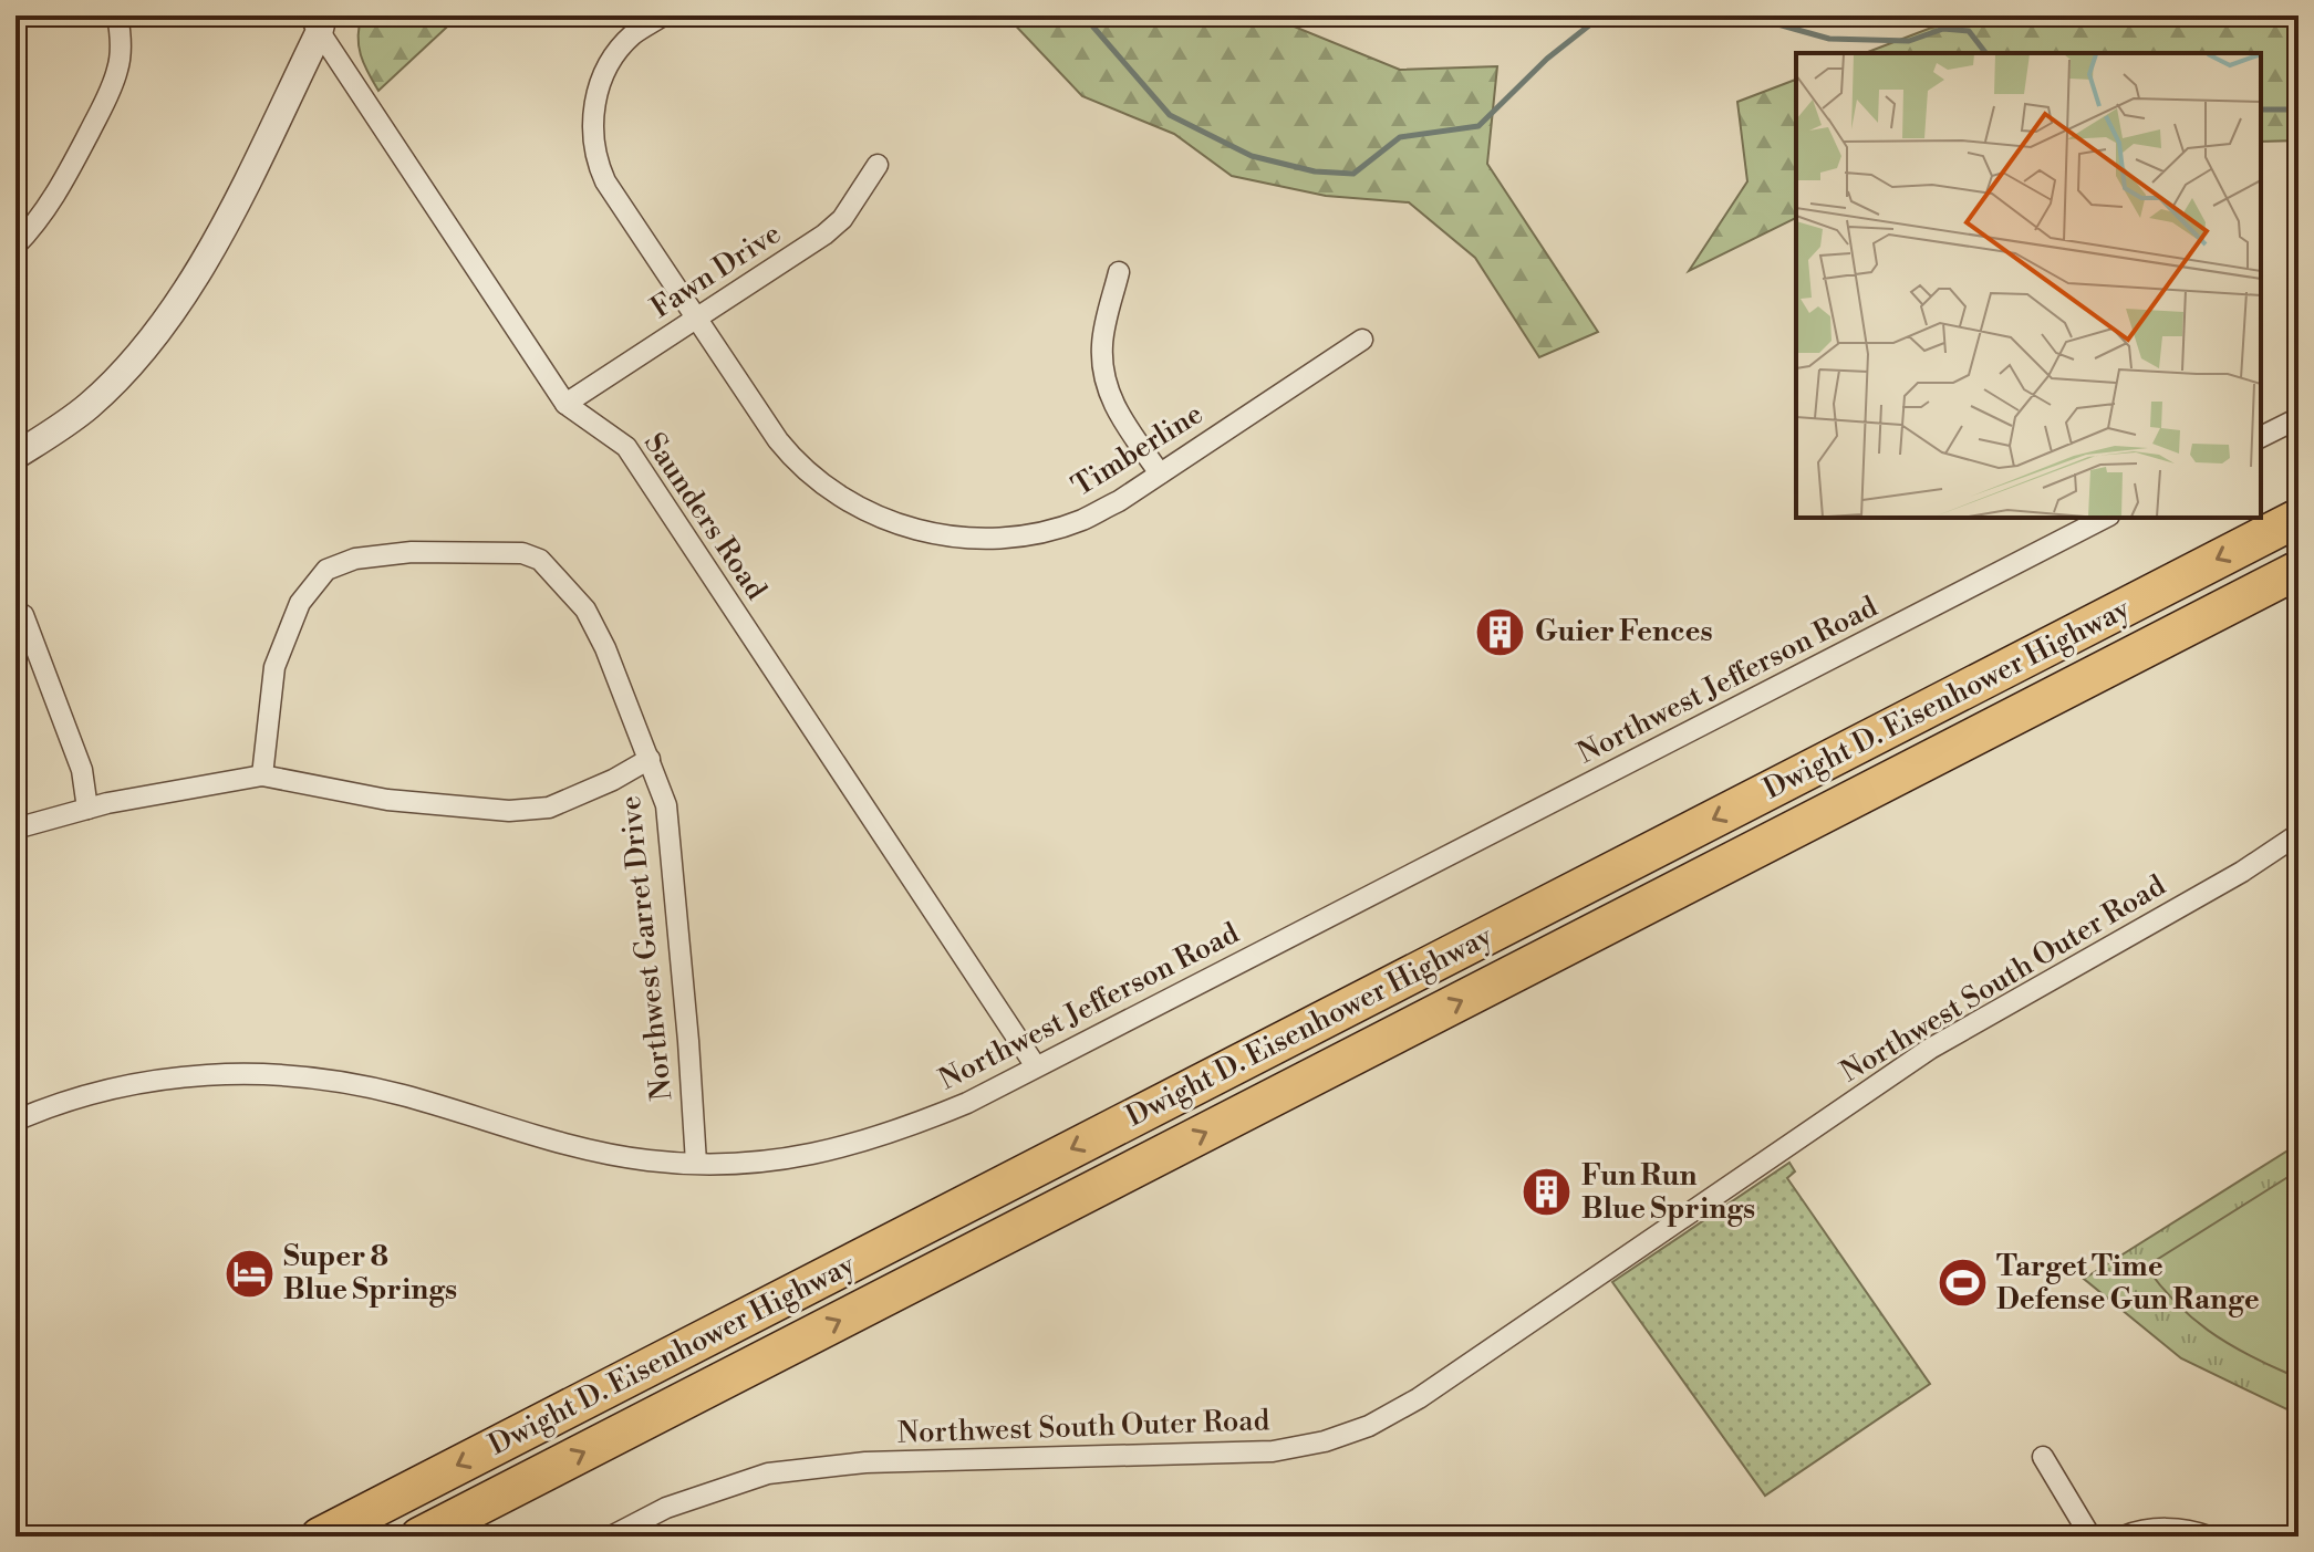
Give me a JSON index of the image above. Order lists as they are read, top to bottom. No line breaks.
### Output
{"streets":{"highway":["Dwight D. Eisenhower Highway"],"street":["Fawn Drive","Timberline","Saunders Road","Northwest Jefferson Road","Northwest Garret Drive","Northwest South Outer Road"]},"crossings":[["Fawn Drive","Timberline"],["Fawn Drive","Saunders Road"],["Saunders Road","Northwest Jefferson Road"],["Northwest Jefferson Road","Northwest Garret Drive"]],"places":{"building":["Guier Fences","Fun Run Blue Springs"],"hotel":["Super 8 Blue Springs"],"sports":["Target Time Defense Gun Range"]}}
